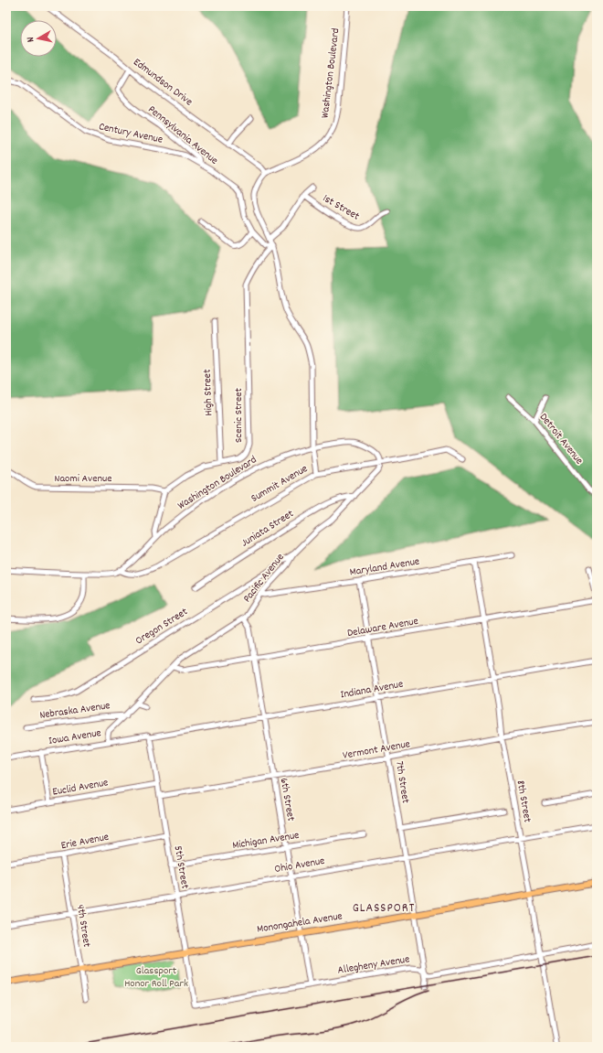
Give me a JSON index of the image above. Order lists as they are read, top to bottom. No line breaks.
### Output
{"streets":{"main road":["Monongahela Avenue"],"street":["Washington Boulevard","Edmundson Drive","Century Avenue","Pennsylvania Avenue","1st Street","High Street","Scenic Street","Detroit Avenue","Naomi Avenue","Summit Avenue","Juniata Street","Maryland Avenue","Pacific Avenue","Oregon Street","Delaware Avenue","Indiana Avenue","Nebraska Avenue","Iowa Avenue","Vermont Avenue","7th Street","Euclid Avenue","6th Street","8th Street","Michigan Avenue","Erie Avenue","Ohio Avenue","5th Street","4th Street","Allegheny Avenue"]},"crossings":[["Washington Boulevard","Edmundson Drive"],["Washington Boulevard","Summit Avenue"],["Edmundson Drive","Pennsylvania Avenue"],["Century Avenue","Pennsylvania Avenue"],["Pennsylvania Avenue","Scenic Street"],["High Street","Scenic Street"],["Scenic Street","Naomi Avenue"],["Summit Avenue","Pacific Avenue"],["Juniata Street","Pacific Avenue"],["Maryland Avenue","Pacific Avenue"],["Maryland Avenue","7th Street"],["Maryland Avenue","8th Street"],["Pacific Avenue","Oregon Street"],["Pacific Avenue","Delaware Avenue"],["Pacific Avenue","Nebraska Avenue"],["Pacific Avenue","Iowa Avenue"],["Pacific Avenue","6th Street"],["Delaware Avenue","7th Street"],["Delaware Avenue","6th Street"],["Delaware Avenue","8th Street"],["Indiana Avenue","Iowa Avenue"],["Indiana Avenue","7th Street"],["Indiana Avenue","6th Street"],["Indiana Avenue","8th Street"],["Indiana Avenue","5th Street"],["Iowa Avenue","5th Street"],["Vermont Avenue","7th Street"],["Vermont Avenue","6th Street"],["Vermont Avenue","8th Street"],["Vermont Avenue","5th Street"],["7th Street","Ohio Avenue"],["7th Street","Monongahela Avenue"],["7th Street","Allegheny Avenue"],["Euclid Avenue","5th Street"],["6th Street","Michigan Avenue"],["6th Street","Ohio Avenue"],["6th Street","Monongahela Avenue"],["6th Street","Allegheny Avenue"],["8th Street","Ohio Avenue"],["8th Street","Monongahela Avenue"],["8th Street","Allegheny Avenue"],["Michigan Avenue","5th Street"],["Erie Avenue","5th Street"],["Erie Avenue","4th Street"],["Ohio Avenue","5th Street"],["Ohio Avenue","4th Street"],["5th Street","Monongahela Avenue"],["5th Street","Allegheny Avenue"],["Monongahela Avenue","4th Street"]],"districts":["GLASSPORT"],"parks":["Glassport Honor Roll Park"],"north":"left"}
